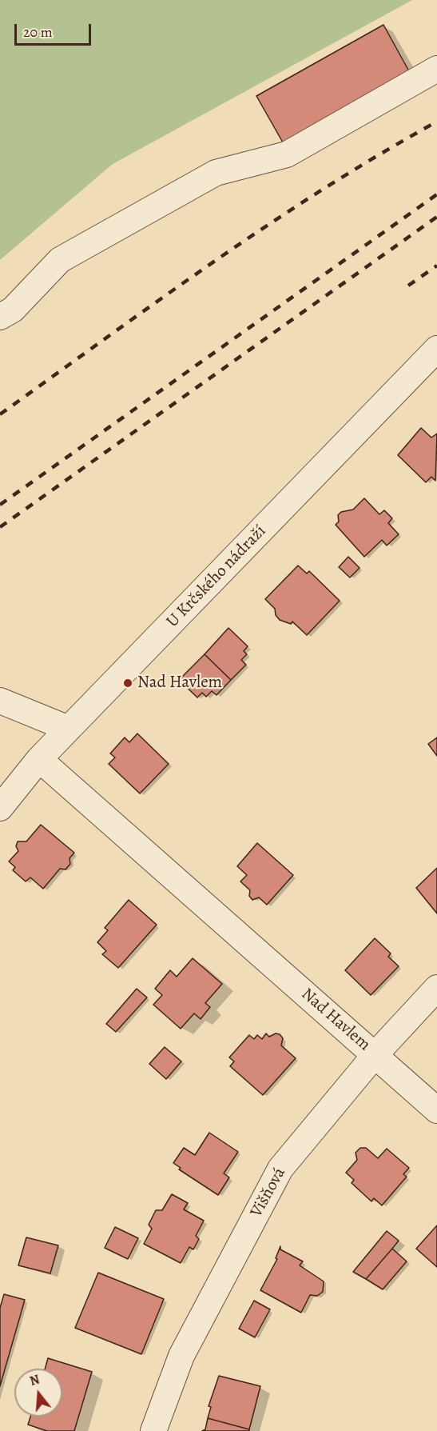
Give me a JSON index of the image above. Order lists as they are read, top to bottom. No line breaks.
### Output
{"streets":{"street":["U Krčského nádraží","Nad Havlem","Višňová"]},"crossings":[["U Krčského nádraží","Nad Havlem"],["Nad Havlem","Višňová"]],"places":["Nad Havlem"],"scale_bar":"20 m","north":"top"}
